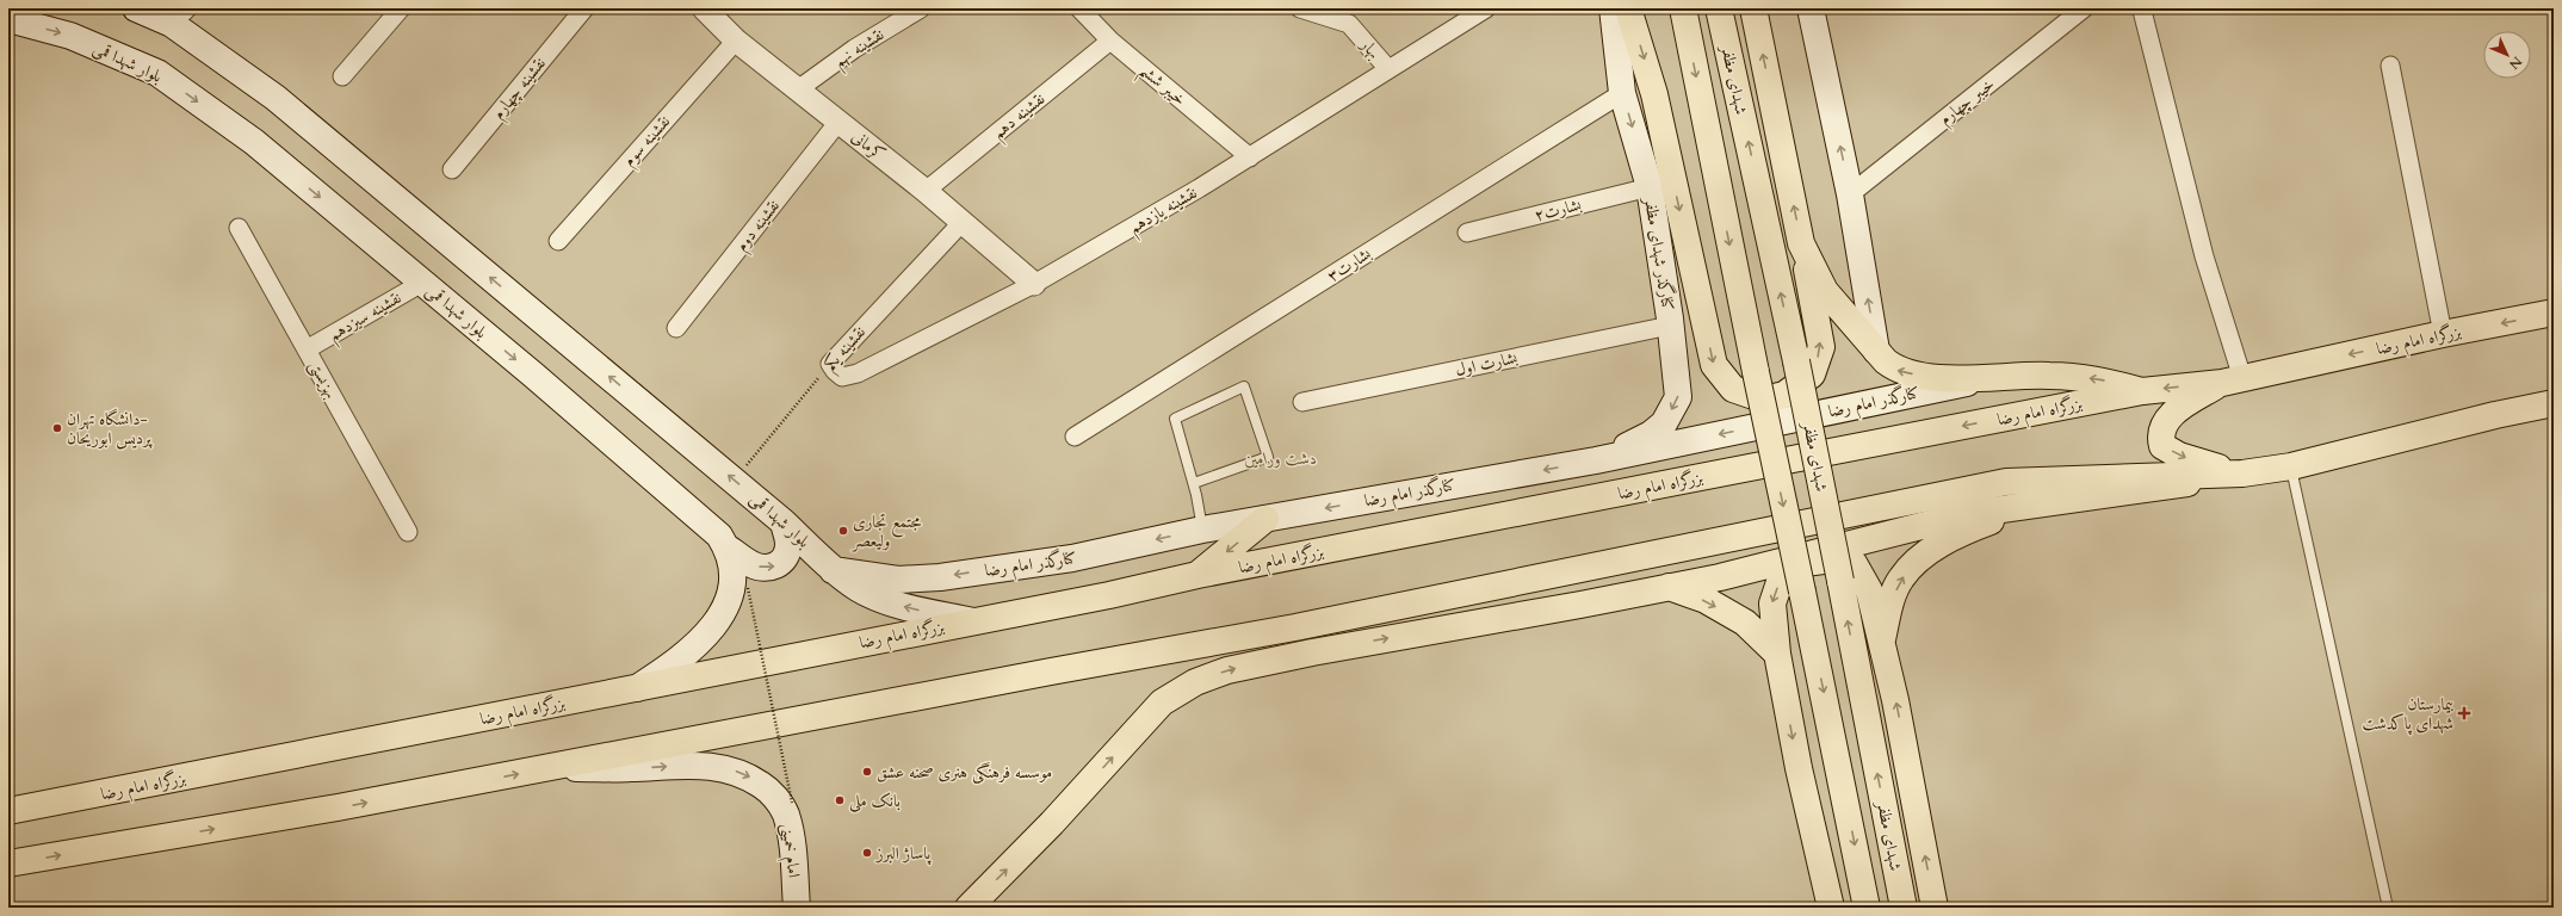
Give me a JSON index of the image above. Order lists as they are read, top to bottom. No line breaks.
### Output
{"streets":{"main road":["بلوار شهدا قمی","شهدای مظفر","کنارگذر شهدای مظفر","بزرگراه امام رضا","کنارگذر امام رضا","امام خمینی"],"street":["نقشینه نهم","بهار","خیبر ششم","نقشینه چهارم","خیبر چهارم","نقشینه دهم","نقشینه سوم","کرمانی","نقشینه یازدهم","بشارت۲","نقشینه دوم","بشارت۳","نقشینه سیزدهم","نقشینه یکم","بشارت اول","بهزیستی"]},"crossings":[["نقشینه نهم","کرمانی"],["بهار","نقشینه یازدهم"],["بلوار شهدا قمی","نقشینه سیزدهم"],["بلوار شهدا قمی","بزرگراه امام رضا"],["بلوار شهدا قمی","نقشینه یکم"],["بلوار شهدا قمی","کنارگذر امام رضا"],["خیبر ششم","نقشینه دهم"],["خیبر ششم","نقشینه یازدهم"],["نقشینه دهم","کرمانی"],["نقشینه سوم","کرمانی"],["کرمانی","نقشینه یازدهم"],["کرمانی","نقشینه دوم"],["کرمانی","نقشینه یکم"],["نقشینه یازدهم","نقشینه یکم"],["بشارت۲","کنارگذر شهدای مظفر"],["کنارگذر شهدای مظفر","بشارت۳"],["کنارگذر شهدای مظفر","بشارت اول"],["کنارگذر شهدای مظفر","کنارگذر امام رضا"],["نقشینه سیزدهم","بهزیستی"]],"one_way":["امام خمینی"],"parks":["دشت ورامین"],"places":{"other":["دانشگاه تهران- پردیس ابوریحان","مجتمع تجاری ولیعصر","موسسه فرهنگی هنری صحنه عشق","بانک ملی","پاساژ البرز"],"health":["بیمارستان شهدای پاکدشت"]},"north":"bottom right"}
